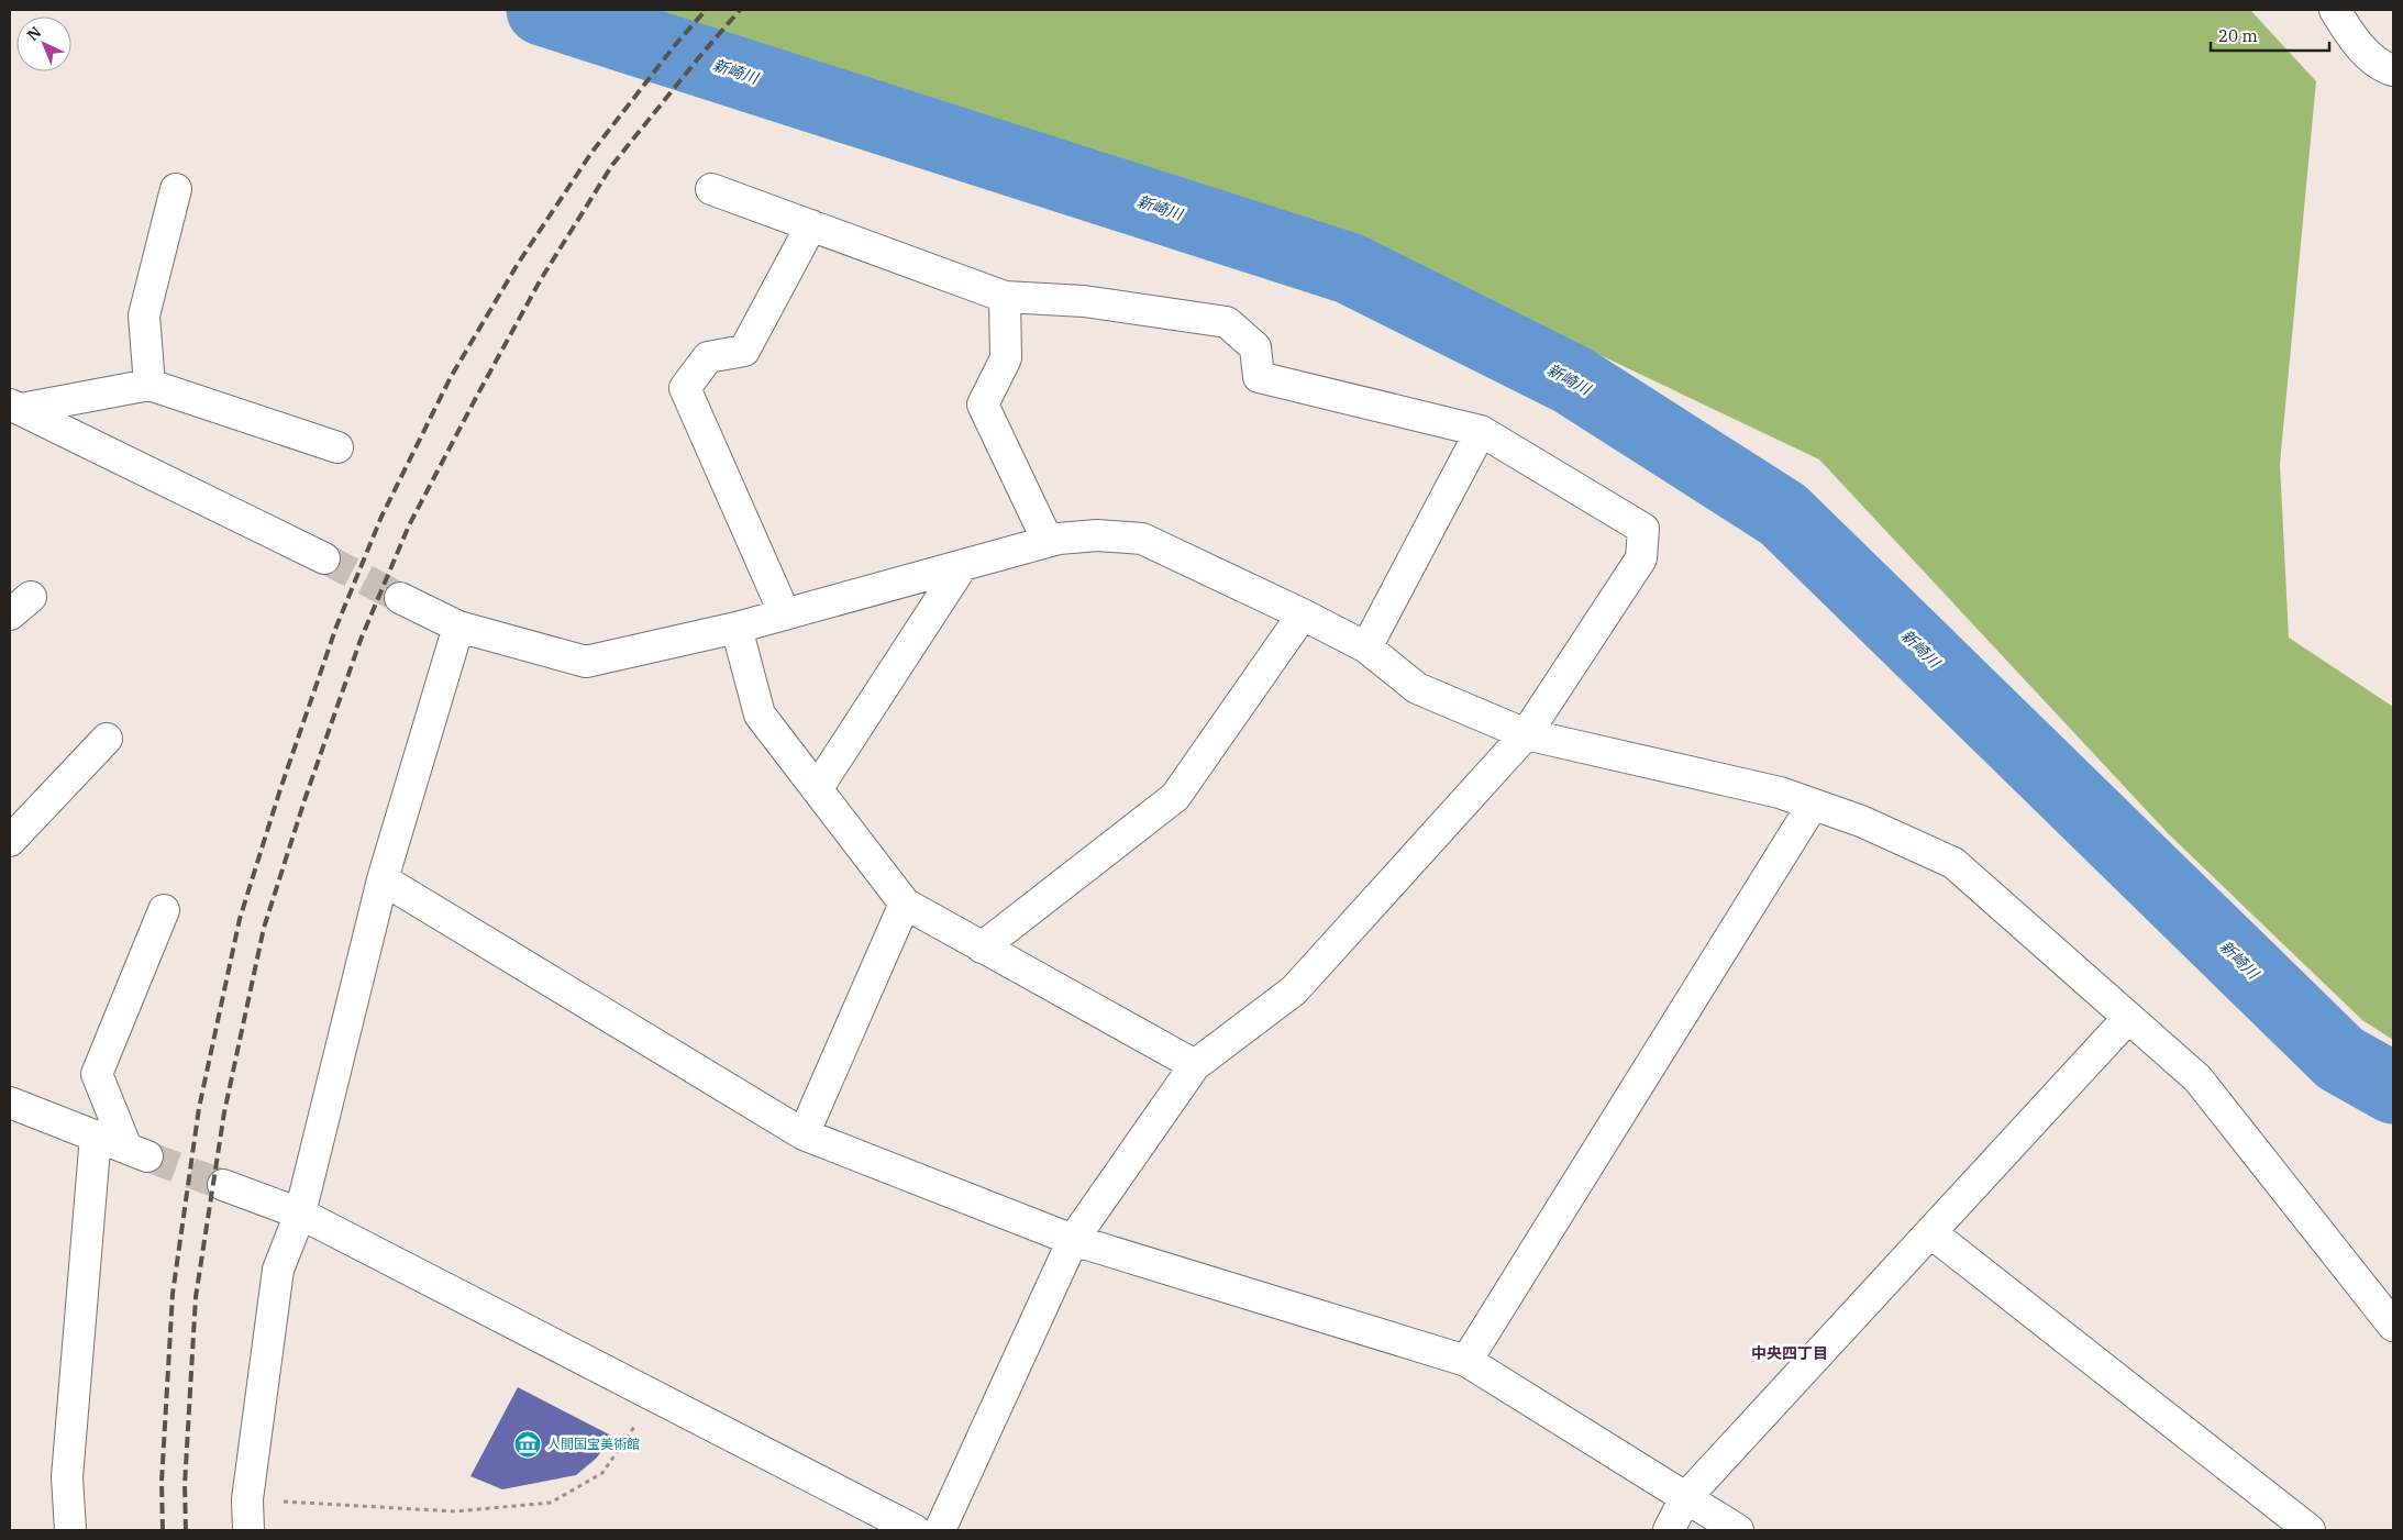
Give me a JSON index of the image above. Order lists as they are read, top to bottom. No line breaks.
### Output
{"districts":["中央四丁目"],"water":["新崎川"],"places":{"museum":["人間国宝美術館"]},"scale_bar":"20 m","north":"top left"}
